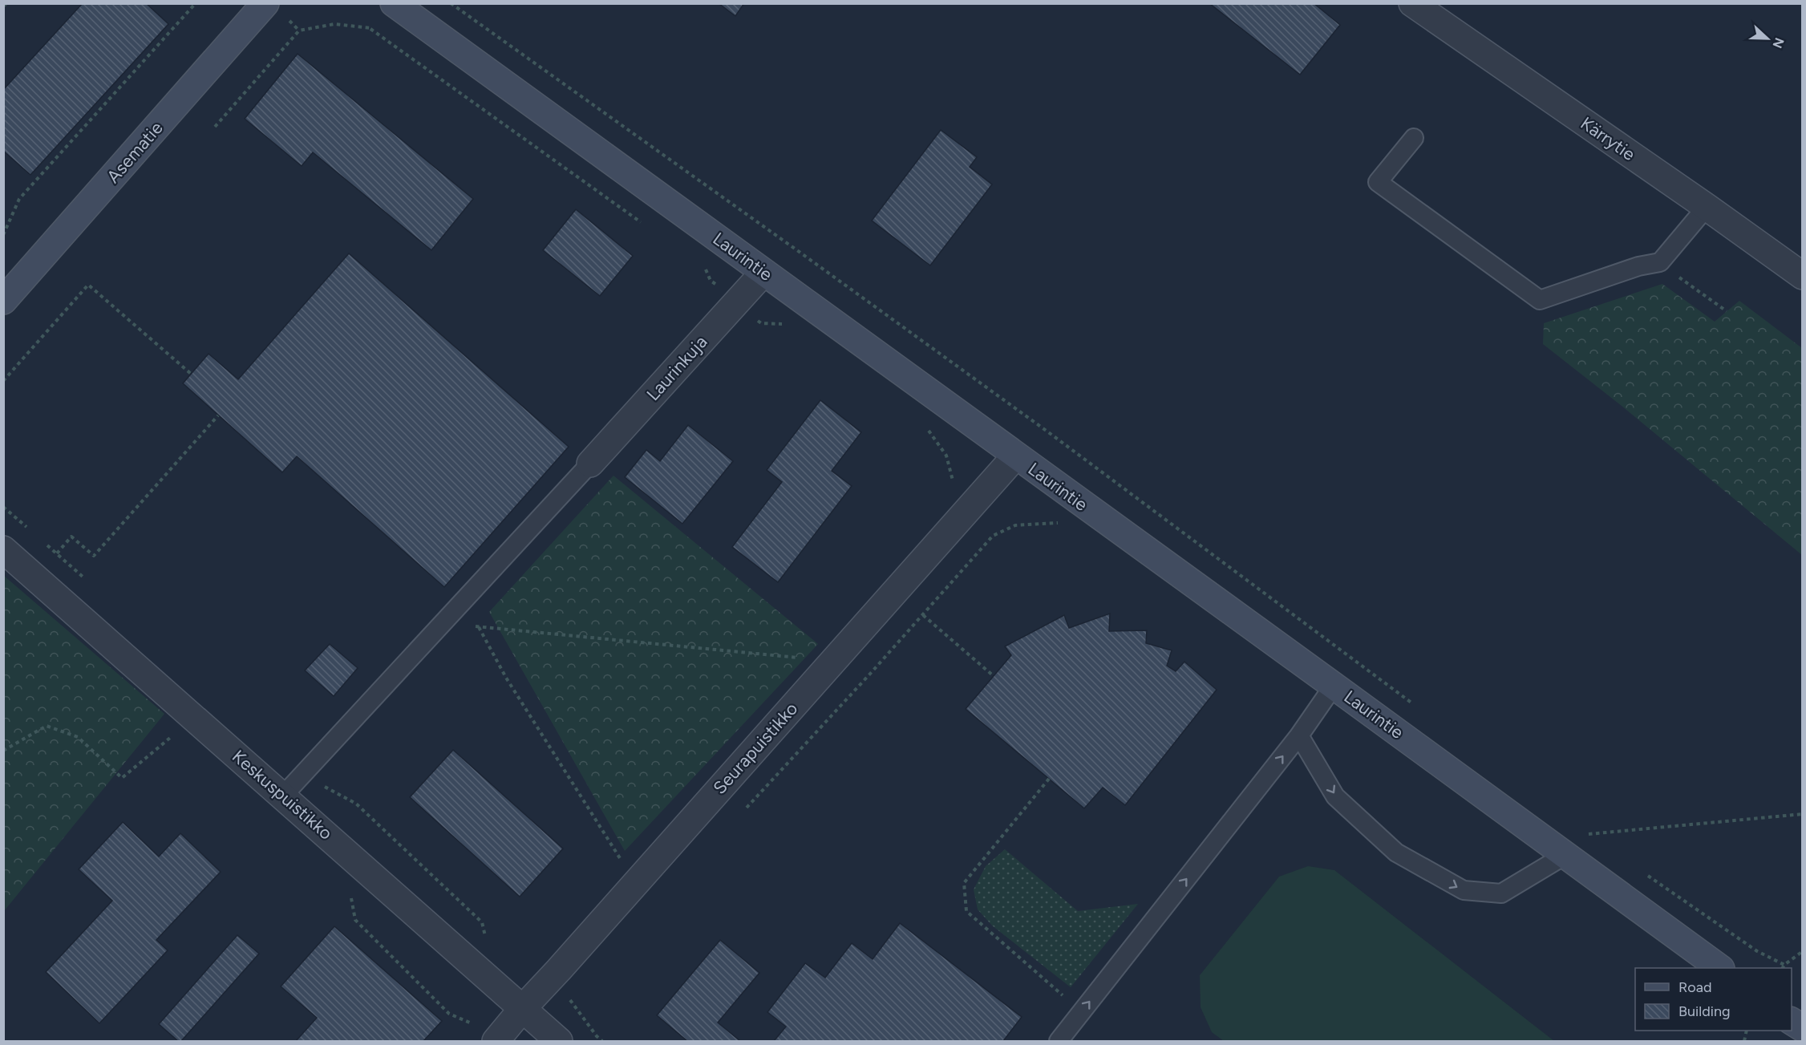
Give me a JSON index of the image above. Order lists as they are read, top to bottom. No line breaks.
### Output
{"streets":{"street":["Kärrytie","Asematie","Laurintie","Laurinkuja","Seurapuistikko","Keskuspuistikko"]},"crossings":[["Laurintie","Laurinkuja"],["Laurintie","Seurapuistikko"],["Seurapuistikko","Keskuspuistikko"]],"legend":["Road","Building"],"north":"right"}
